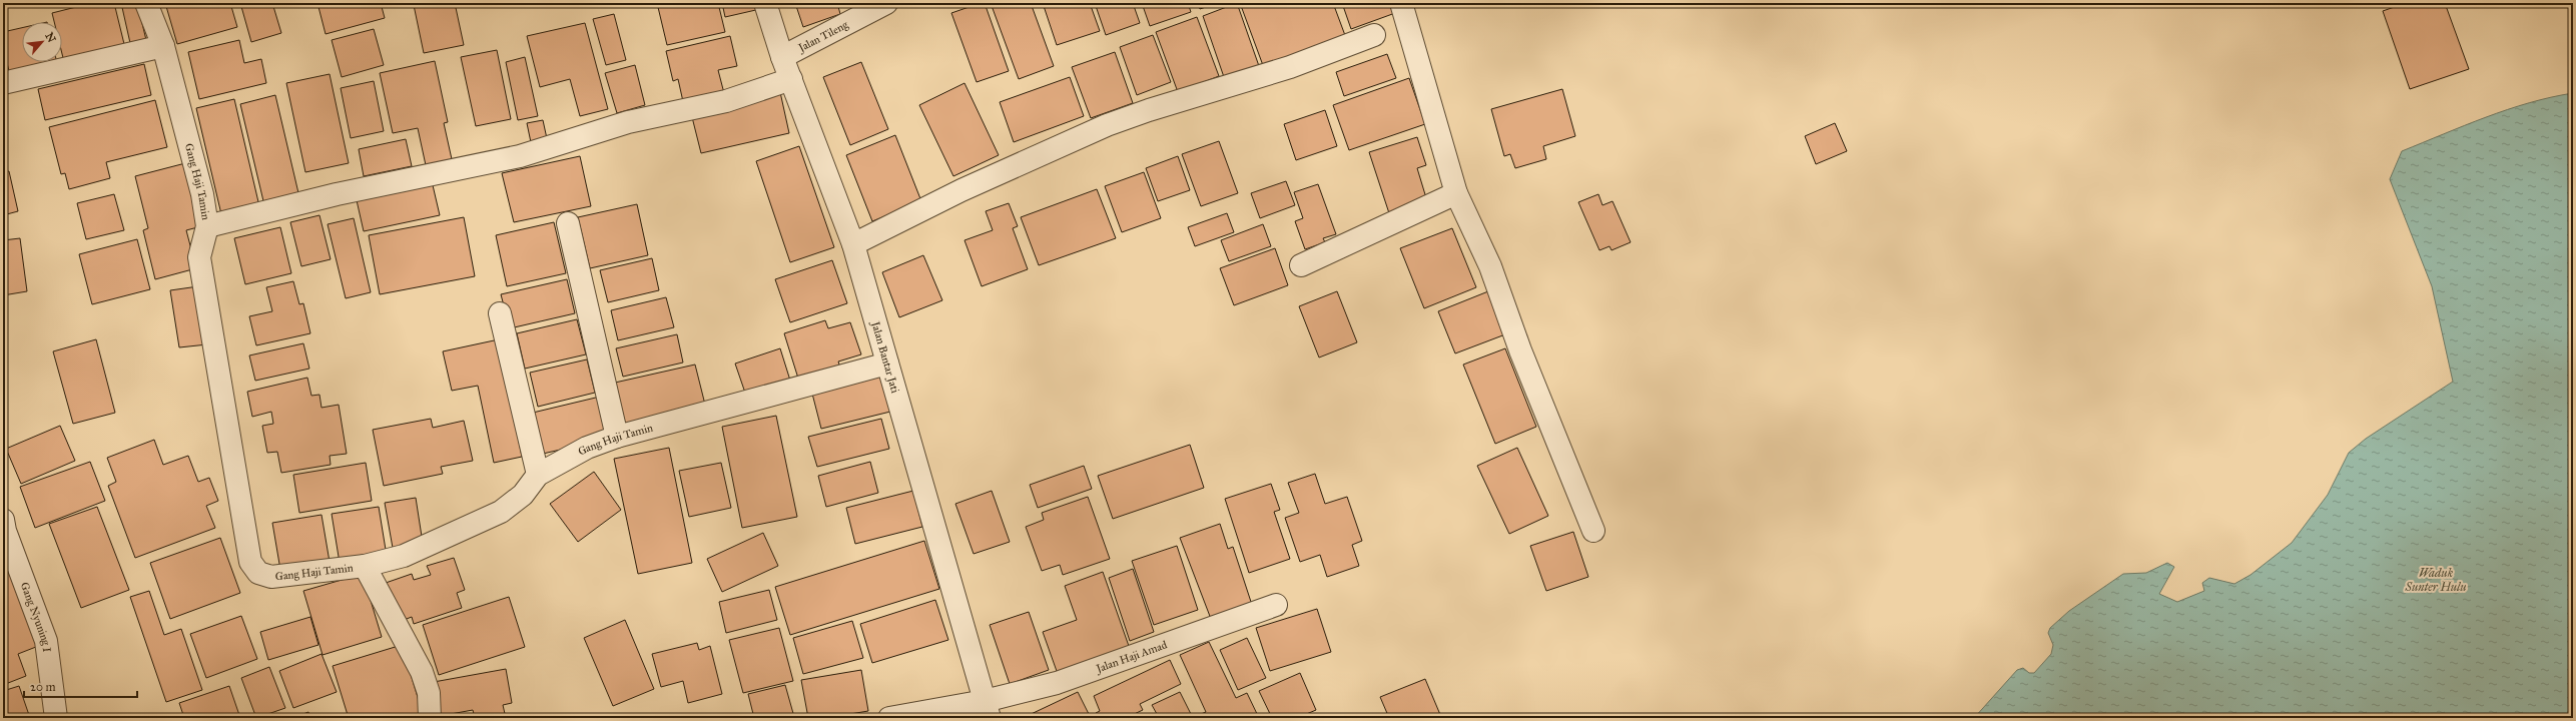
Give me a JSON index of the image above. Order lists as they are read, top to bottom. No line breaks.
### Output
{"streets":{"street":["Jalan Tileng","Gang Haji Tamin","Jalan Bantar Jati","Gang Nyuning I","Jalan Haji Amad"]},"crossings":[["Jalan Tileng","Jalan Bantar Jati"],["Gang Haji Tamin","Jalan Bantar Jati"],["Jalan Bantar Jati","Jalan Haji Amad"]],"water":["Waduk Sunter Hulu"],"scale_bar":"20 m","north":"top right"}
